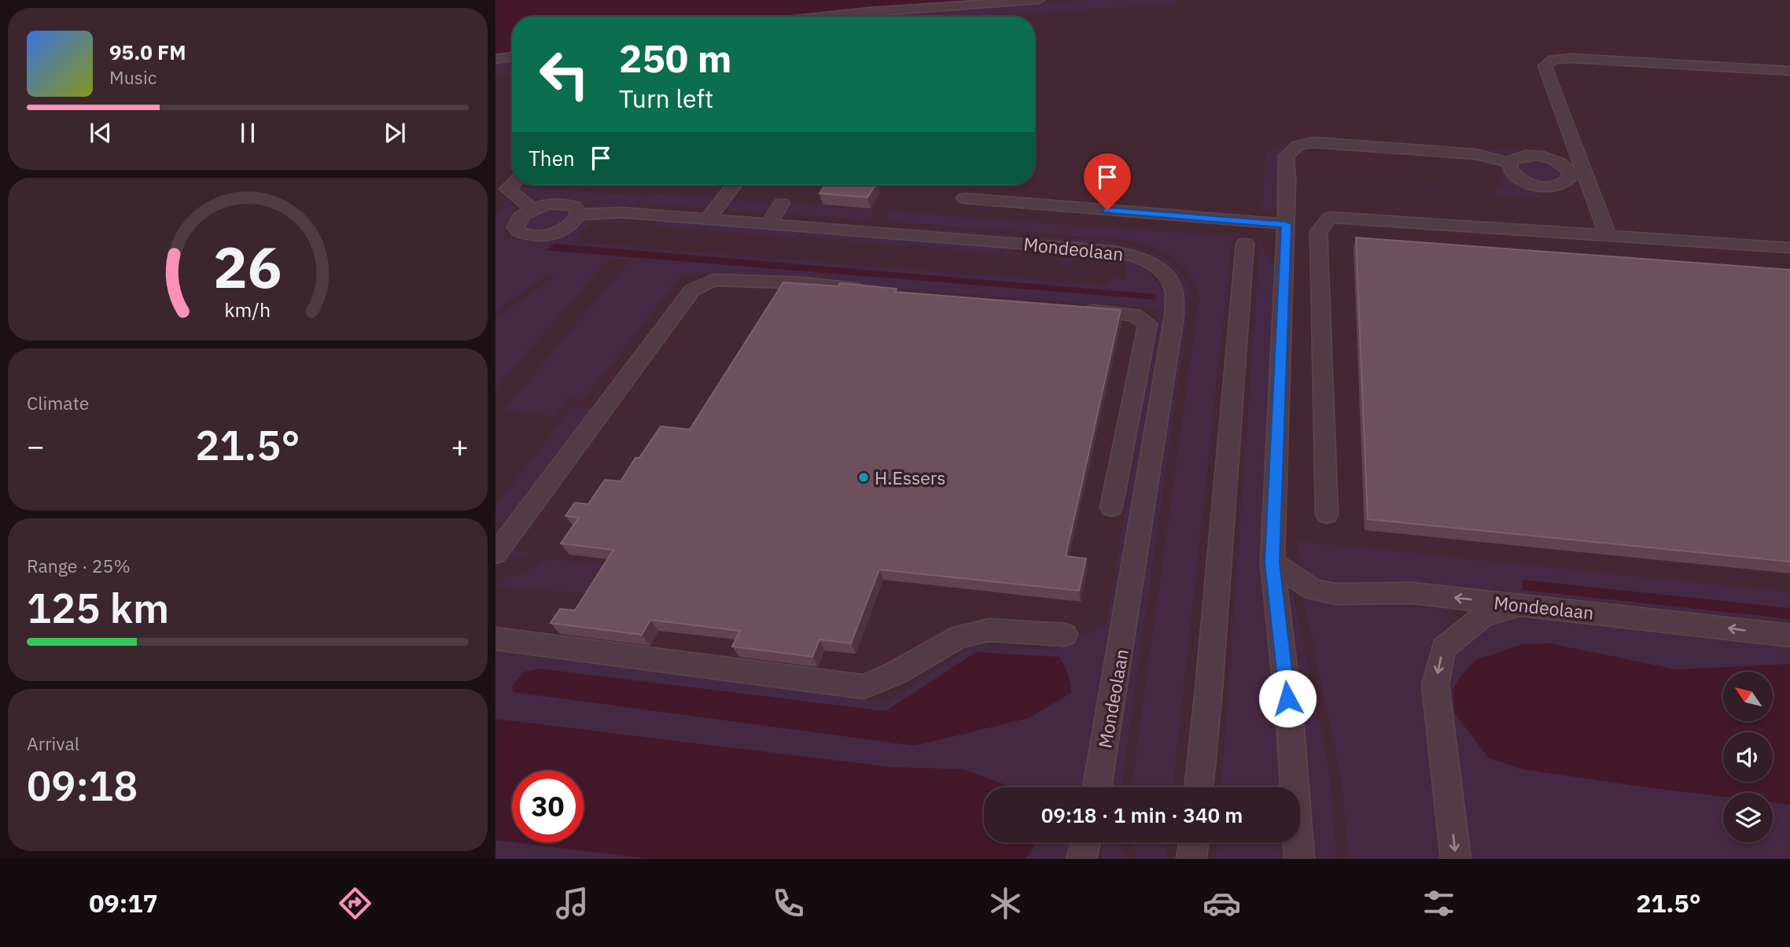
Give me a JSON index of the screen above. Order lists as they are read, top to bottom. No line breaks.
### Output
{"streets":{"street":["Mondeolaan"]},"places":["H.Essers"],"north":"top left","page":{"turn":["250 m","Turn left"],"song":["95.0 FM","Music"],"then":"Then","tile":["Climate",["Range · 25%","125 km"],["Arrival","09:18"]],"heat":["−","21.5°","+"],"limit":"30","trip":"09:18 · 1 min · 340 m","tabs":["09:17","21.5°"],"gauge":["26","km/h"]}}
